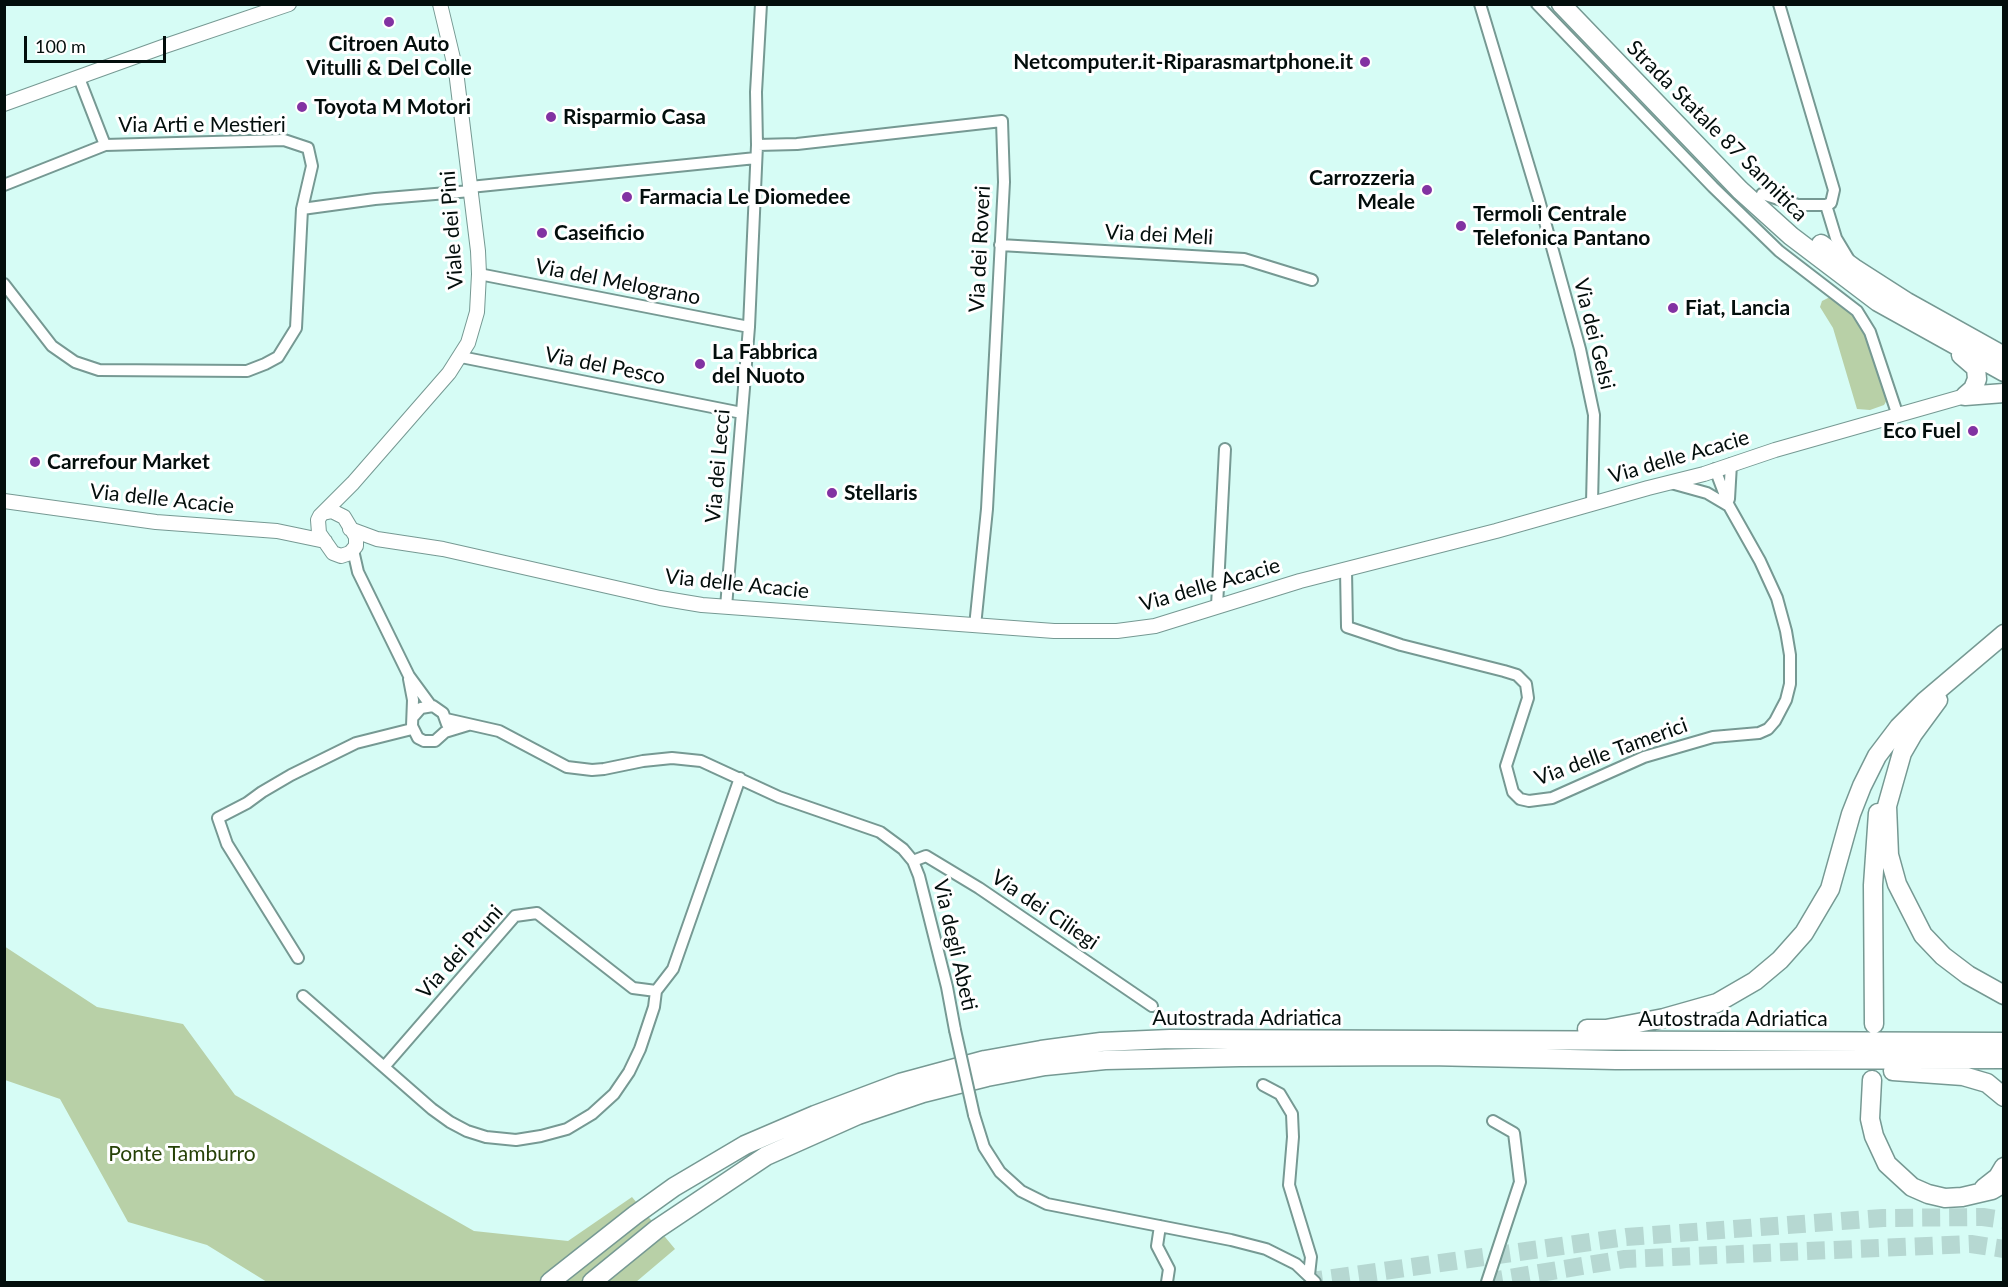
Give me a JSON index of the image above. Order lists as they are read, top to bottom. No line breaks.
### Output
{"streets":{"highway":["Strada Statale 87 Sannitica","Autostrada Adriatica"],"street":["Via Arti e Mestieri","Viale dei Pini","Via dei Meli","Via dei Roveri","Via del Melograno","Via dei Gelsi","Via del Pesco","Via delle Acacie","Via dei Lecci","Via delle Tamerici","Via dei Ciliegi","Via degli Abeti","Via dei Pruni"]},"crossings":[["Viale dei Pini","Via del Melograno"],["Viale dei Pini","Via del Pesco"],["Viale dei Pini","Via delle Acacie"],["Viale dei Pini","Via degli Abeti"],["Via dei Meli","Via dei Roveri"],["Via dei Roveri","Via delle Acacie"],["Via dei Roveri","Via dei Lecci"],["Via del Melograno","Via dei Lecci"],["Via dei Gelsi","Via delle Acacie"],["Via del Pesco","Via dei Lecci"],["Via delle Acacie","Via dei Lecci"],["Via delle Acacie","Via delle Tamerici"],["Via delle Acacie","Via degli Abeti"],["Via dei Ciliegi","Via degli Abeti"]],"parks":["Ponte Tamburro"],"places":["Citroen Auto Vitulli & Del Colle","Netcomputer.it-Riparasmartphone.it","Toyota M Motori","Risparmio Casa","Carrozzeria Meale","Farmacia Le Diomedee","Termoli Centrale Telefonica Pantano","Caseificio","Fiat, Lancia","La Fabbrica del Nuoto","Eco Fuel","Carrefour Market","Stellaris"],"scale_bar":"100 m"}
